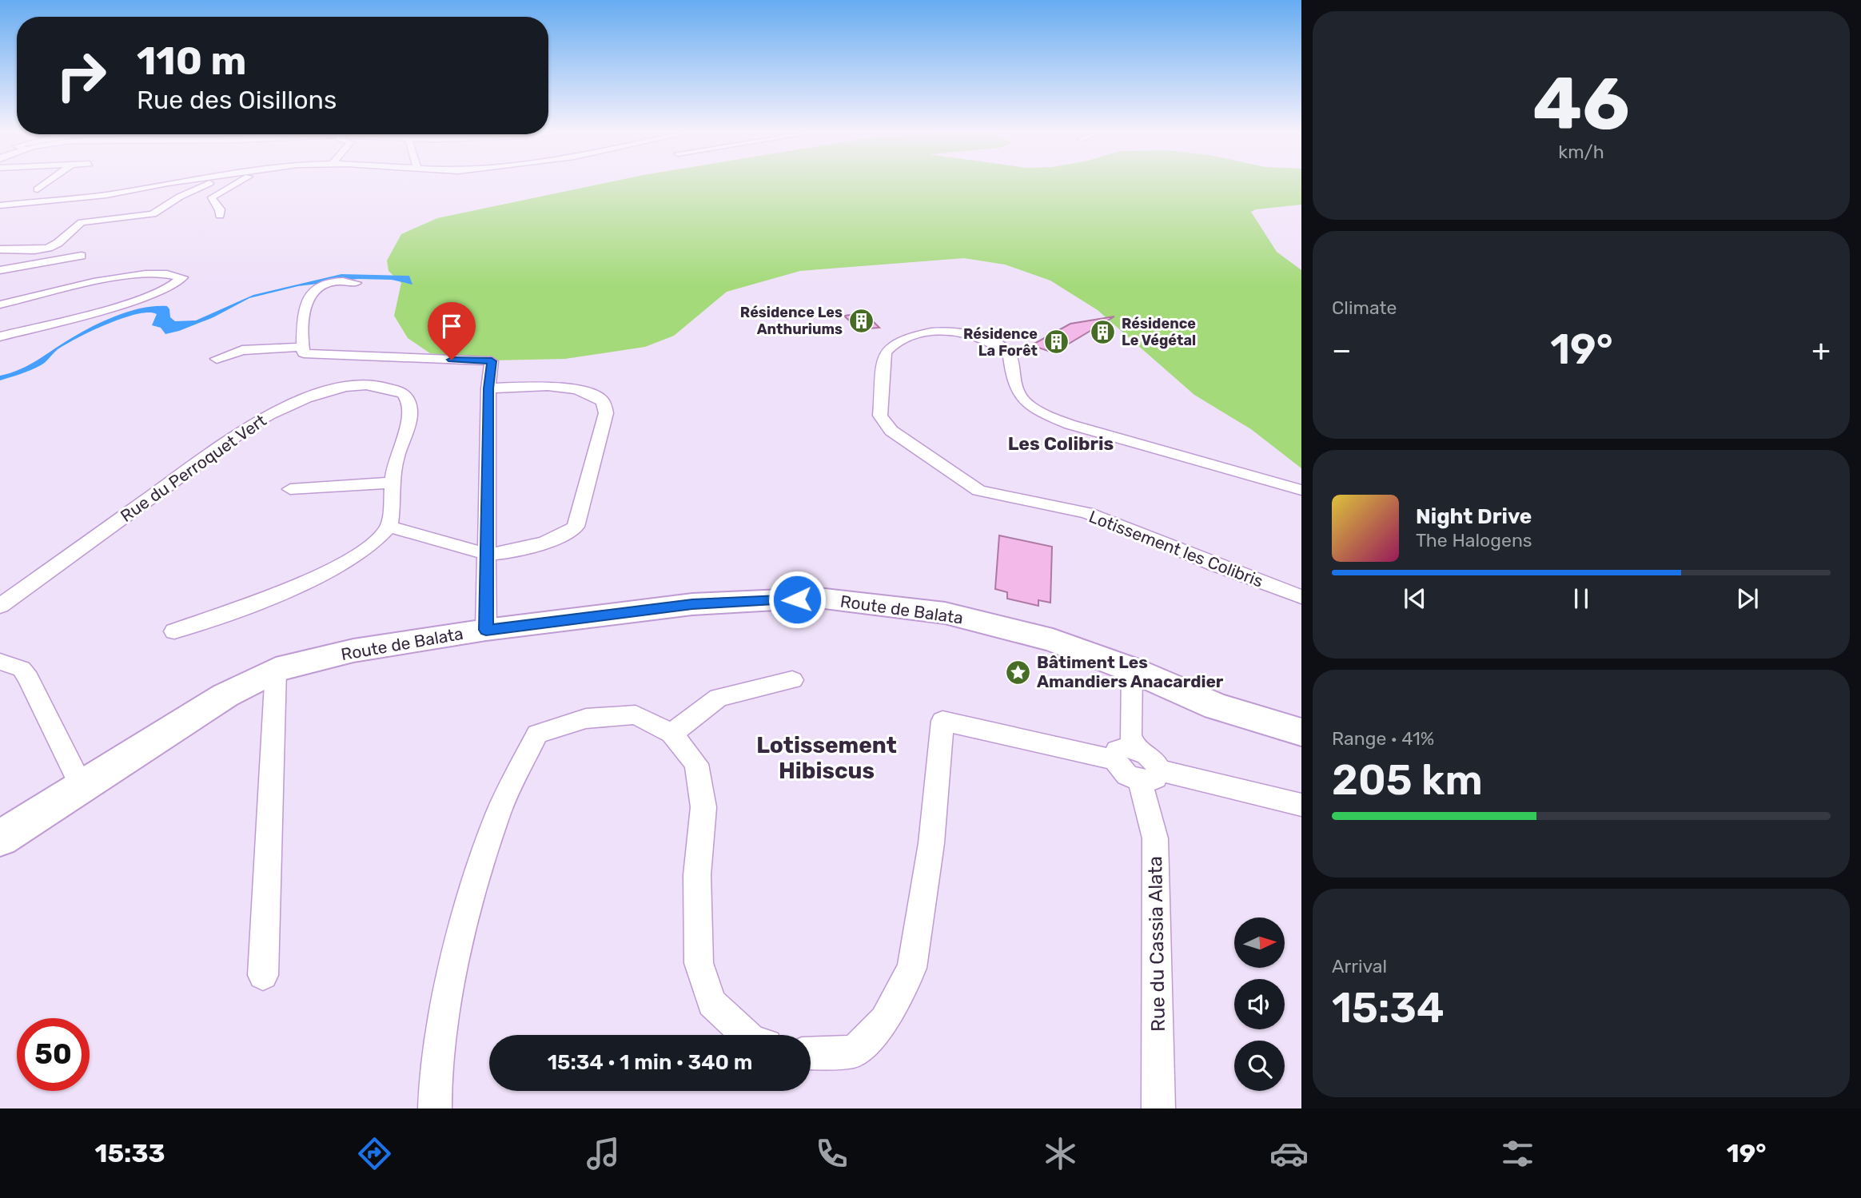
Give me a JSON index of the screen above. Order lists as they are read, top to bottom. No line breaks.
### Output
{"streets":{"main road":["Route de Balata"],"street":["Rue du Perroquet Vert","Lotissement les Colibris","Rue du Cassia Alata"]},"districts":["Les Colibris","Lotissement Hibiscus"],"places":{"building":["Résidence Les Anthuriums","Résidence Le Végétal","Résidence La Forêt"],"place":["Bâtiment Les Amandiers Anacardier"]},"north":"right","page":{"tile":[["46","km/h"],"Climate",["Range · 41%","205 km"],["Arrival","15:34"]],"turn":["110 m","Rue des Oisillons"],"heat":["−","19°","+"],"song":["Night Drive","The Halogens"],"limit":"50","trip":"15:34 · 1 min · 340 m","tabs":["15:33","19°"]}}
